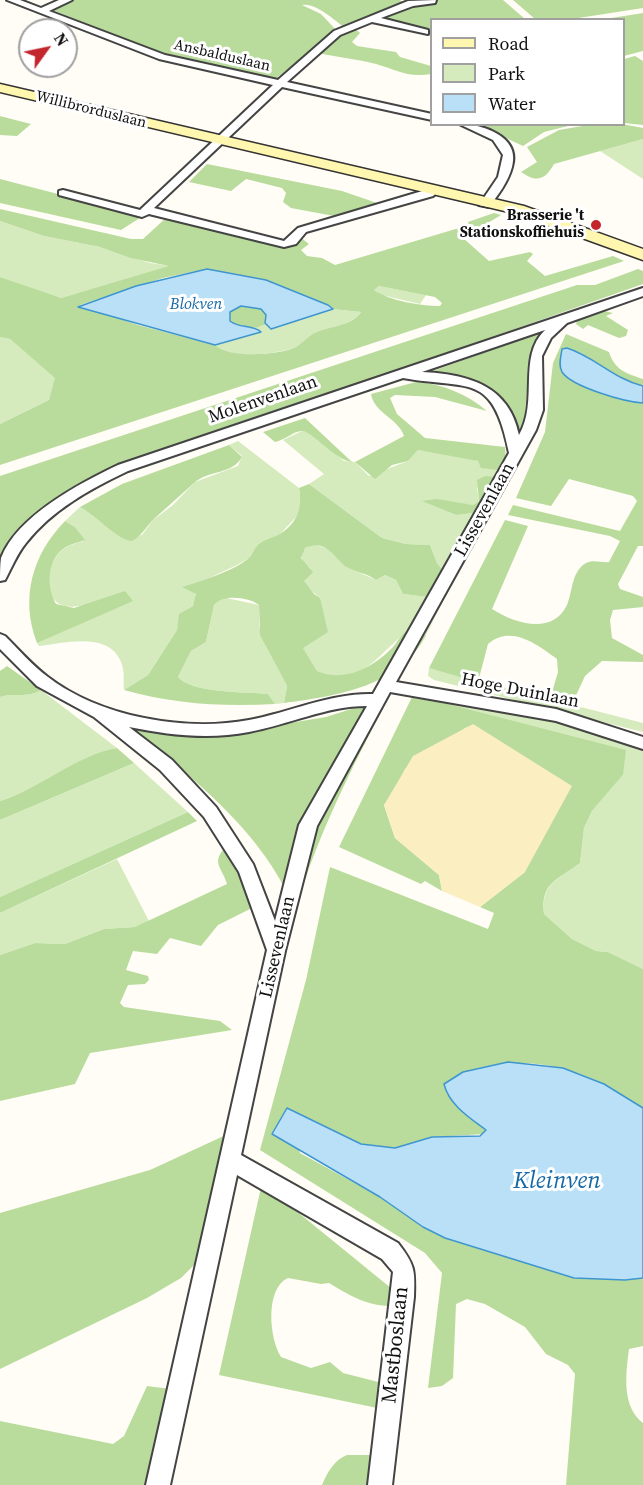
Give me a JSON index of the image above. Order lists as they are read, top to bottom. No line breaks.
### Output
{"streets":{"main road":["Willibrorduslaan"],"street":["Ansbalduslaan","Molenvenlaan","Lissevenlaan","Hoge Duinlaan","Mastboslaan"]},"crossings":[["Molenvenlaan","Lissevenlaan"],["Lissevenlaan","Hoge Duinlaan"],["Lissevenlaan","Mastboslaan"]],"water":["Blokven","Kleinven"],"places":["Brasserie 't Stationskoffiehuis"],"legend":["Road","Park","Water"],"north":"top right"}
